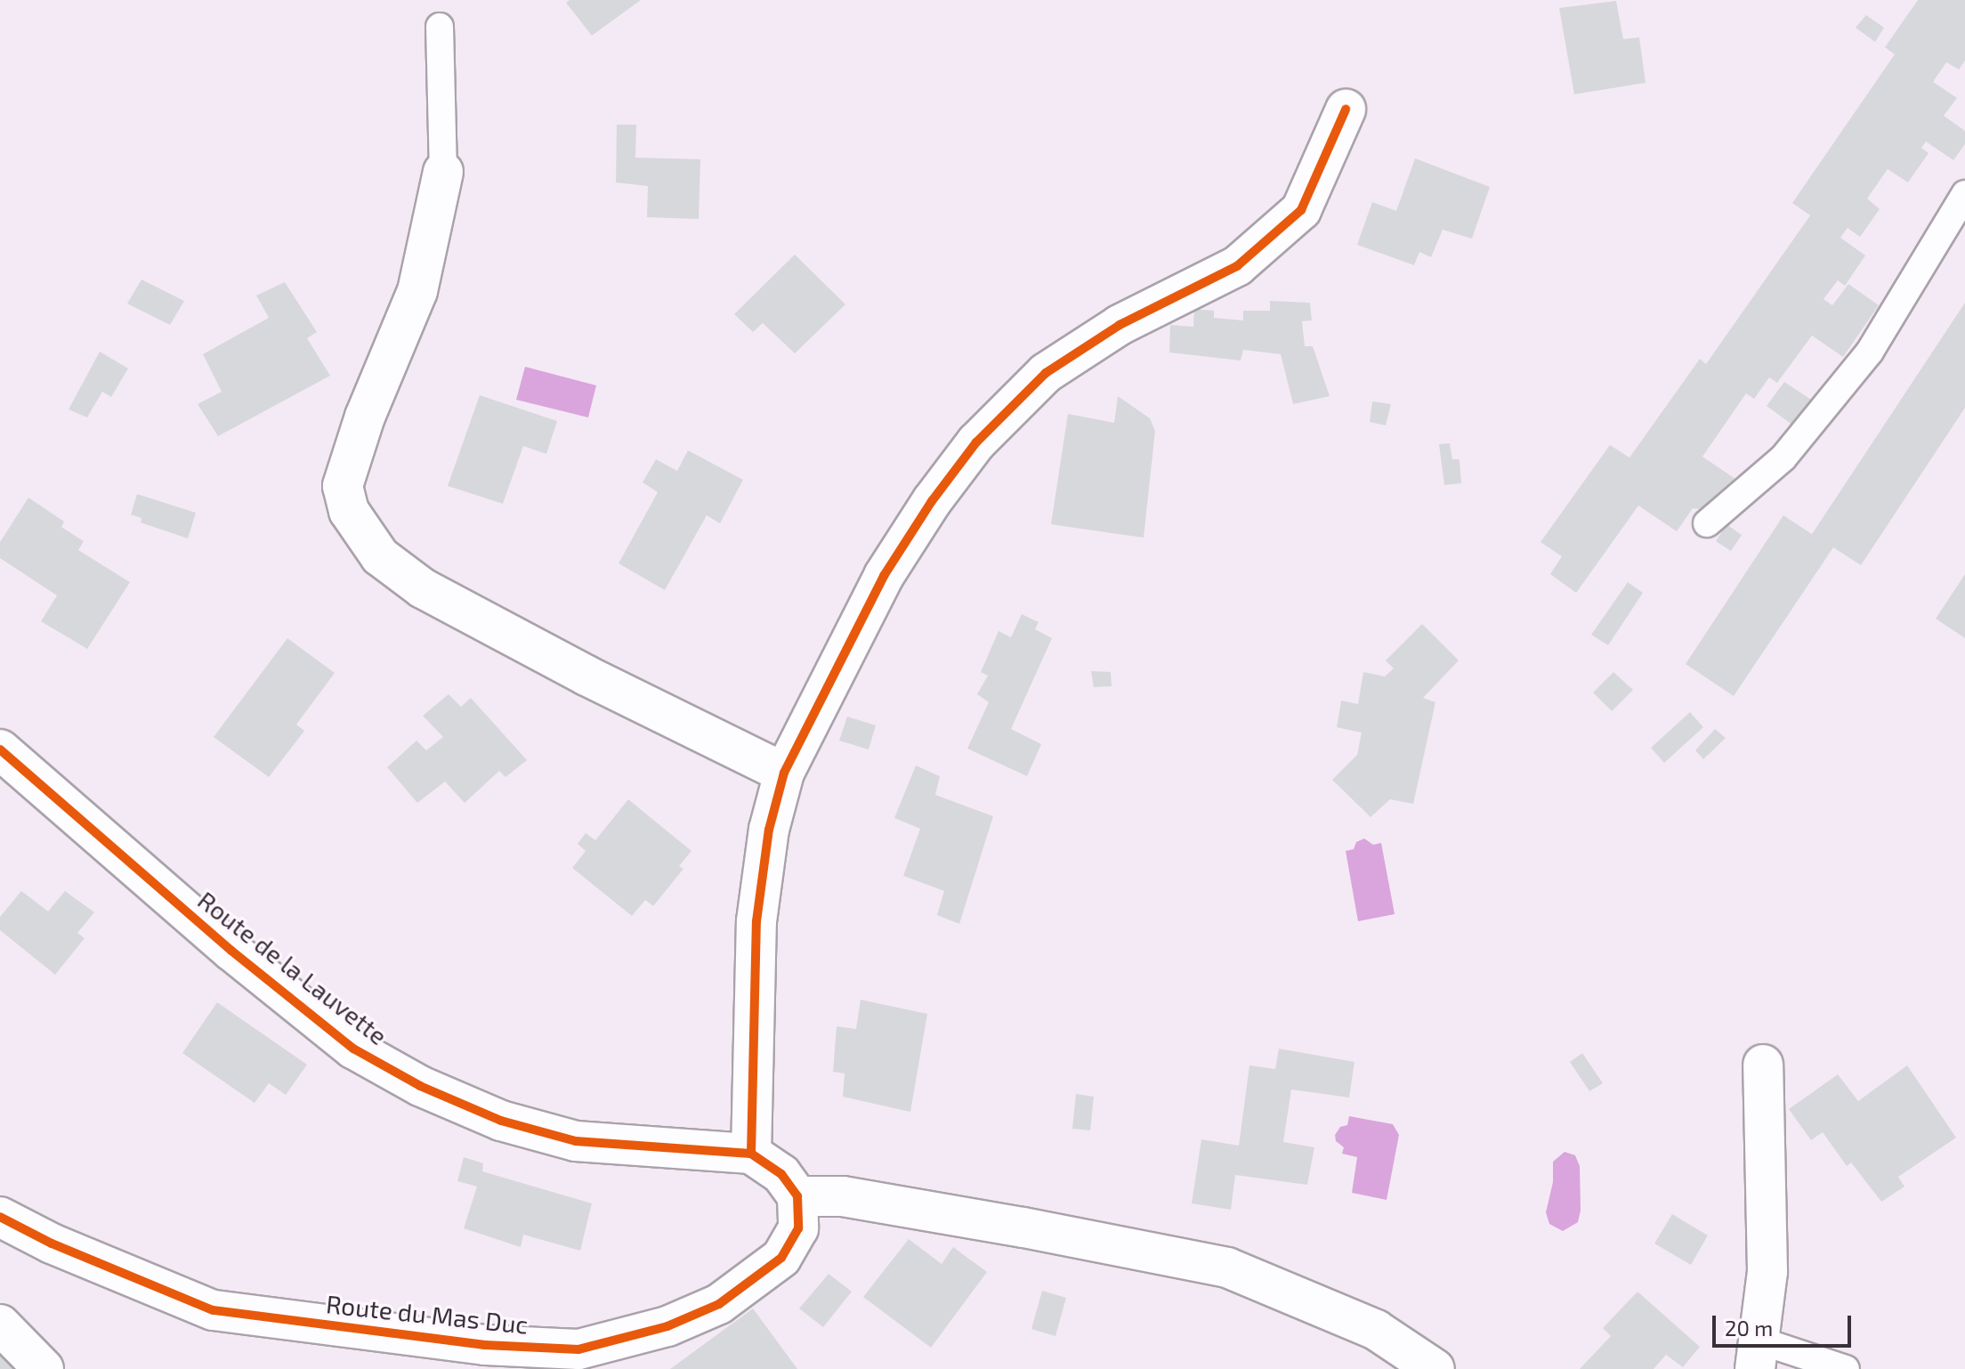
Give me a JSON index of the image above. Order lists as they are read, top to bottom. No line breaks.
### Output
{"streets":{"street":["Route de la Lauvette","Route du Mas Duc"]},"scale_bar":"20 m"}
